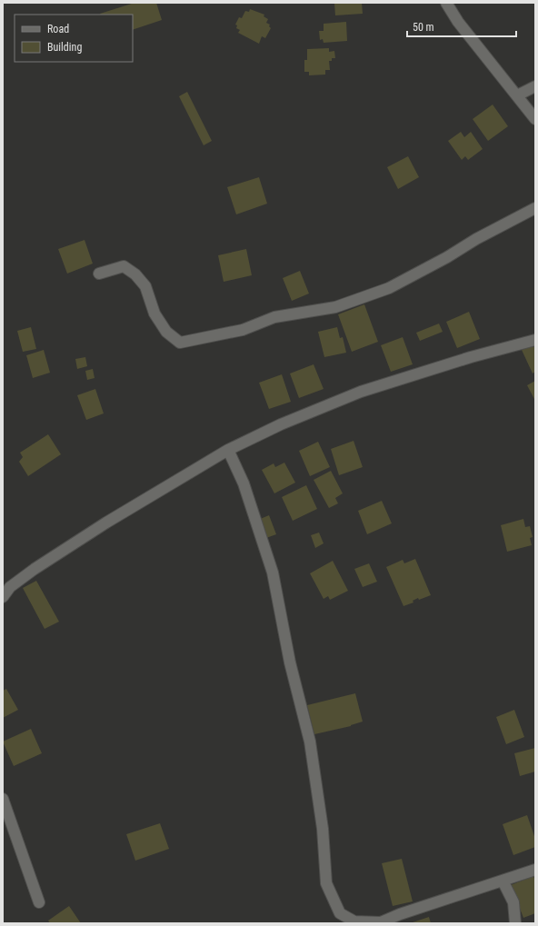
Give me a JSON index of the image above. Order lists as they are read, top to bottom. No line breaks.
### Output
{"legend":["Road","Building"],"scale_bar":"50 m"}
